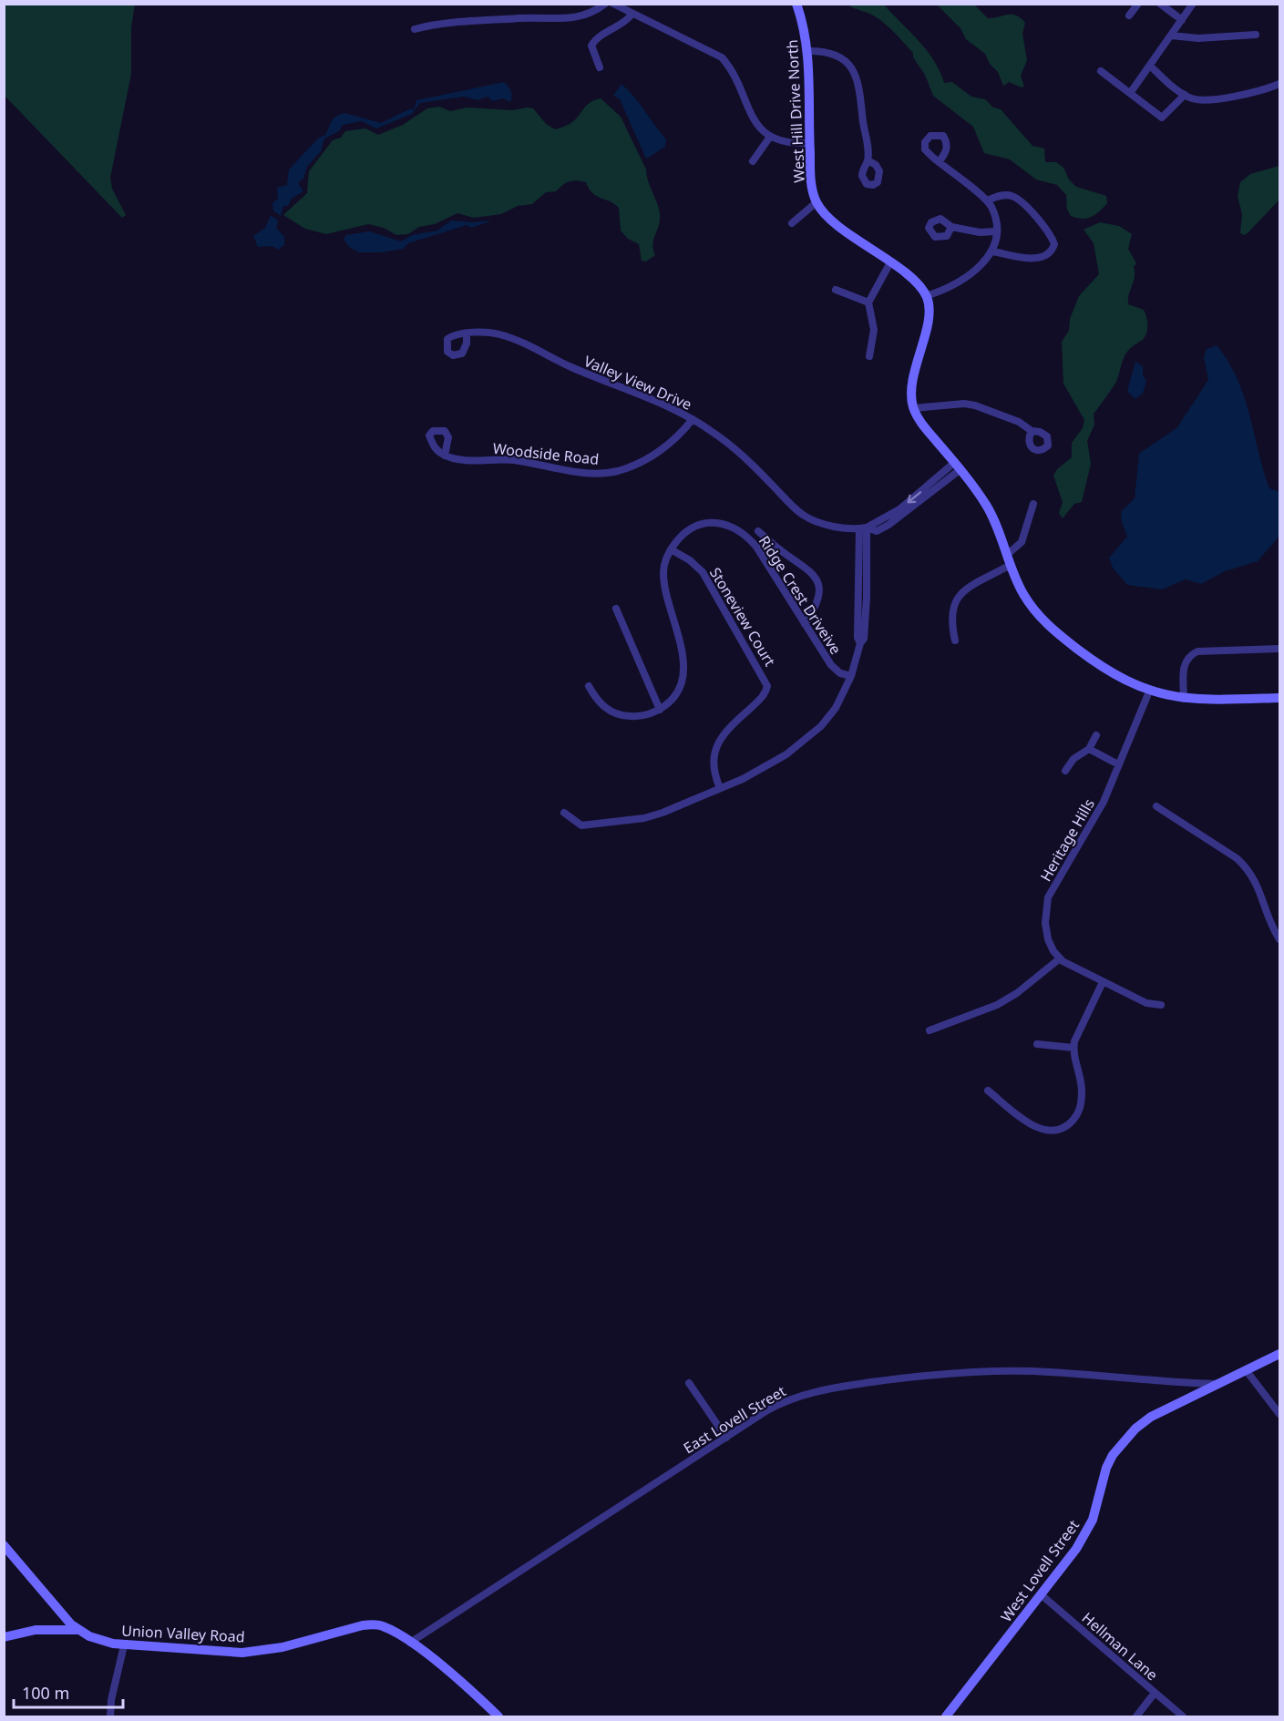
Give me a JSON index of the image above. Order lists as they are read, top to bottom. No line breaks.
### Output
{"streets":{"street":["West Hill Drive North","Valley View Drive","Woodside Road","Ridge Crest Driveive","Stoneview Court","Heritage Hills","East Lovell Street","West Lovell Street","Union Valley Road","Hellman Lane"]},"crossings":[["Valley View Drive","Woodside Road"],["Ridge Crest Driveive","Stoneview Court"],["East Lovell Street","West Lovell Street"],["East Lovell Street","Union Valley Road"],["West Lovell Street","Hellman Lane"]],"scale_bar":"100 m"}
